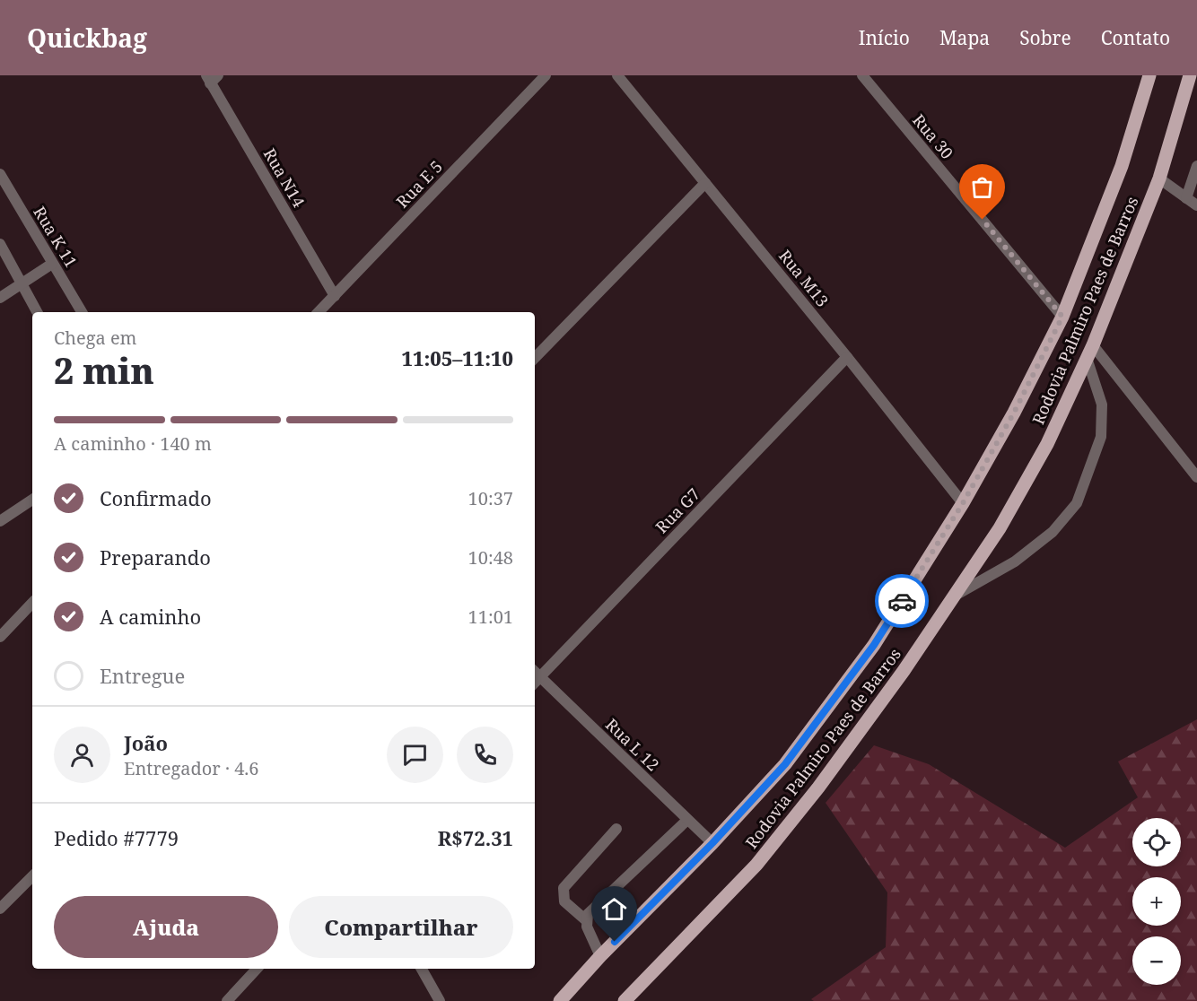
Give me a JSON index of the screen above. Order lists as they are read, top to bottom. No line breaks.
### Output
{"streets":{"main road":["Rodovia Palmiro Paes de Barros"],"street":["Rua 30","Rua N14","Rua E 5","Rua K 11","Rua M13","Rua G7","Rua L 12"]},"crossings":[["Rua 30","Rodovia Palmiro Paes de Barros"],["Rua N14","Rua E 5"],["Rua M13","Rodovia Palmiro Paes de Barros"],["Rua M13","Rua G7"],["Rodovia Palmiro Paes de Barros","Rua L 12"],["Rua G7","Rua L 12"]],"page":{"header":"Quickbag","nav":["Início","Mapa","Sobre","Contato"],"heading":["2 min","Chega em","11:05–11:10"],"panel":["João","Entregador · 4.6","Pedido #7779","R$72.31"],"bar":"A caminho · 140 m","list":[["Confirmado","10:37"],["Preparando","10:48"],["A caminho","11:01"],"Entregue"],"map_buttons":["+","−"],"buttons":["Ajuda","Compartilhar"]}}
